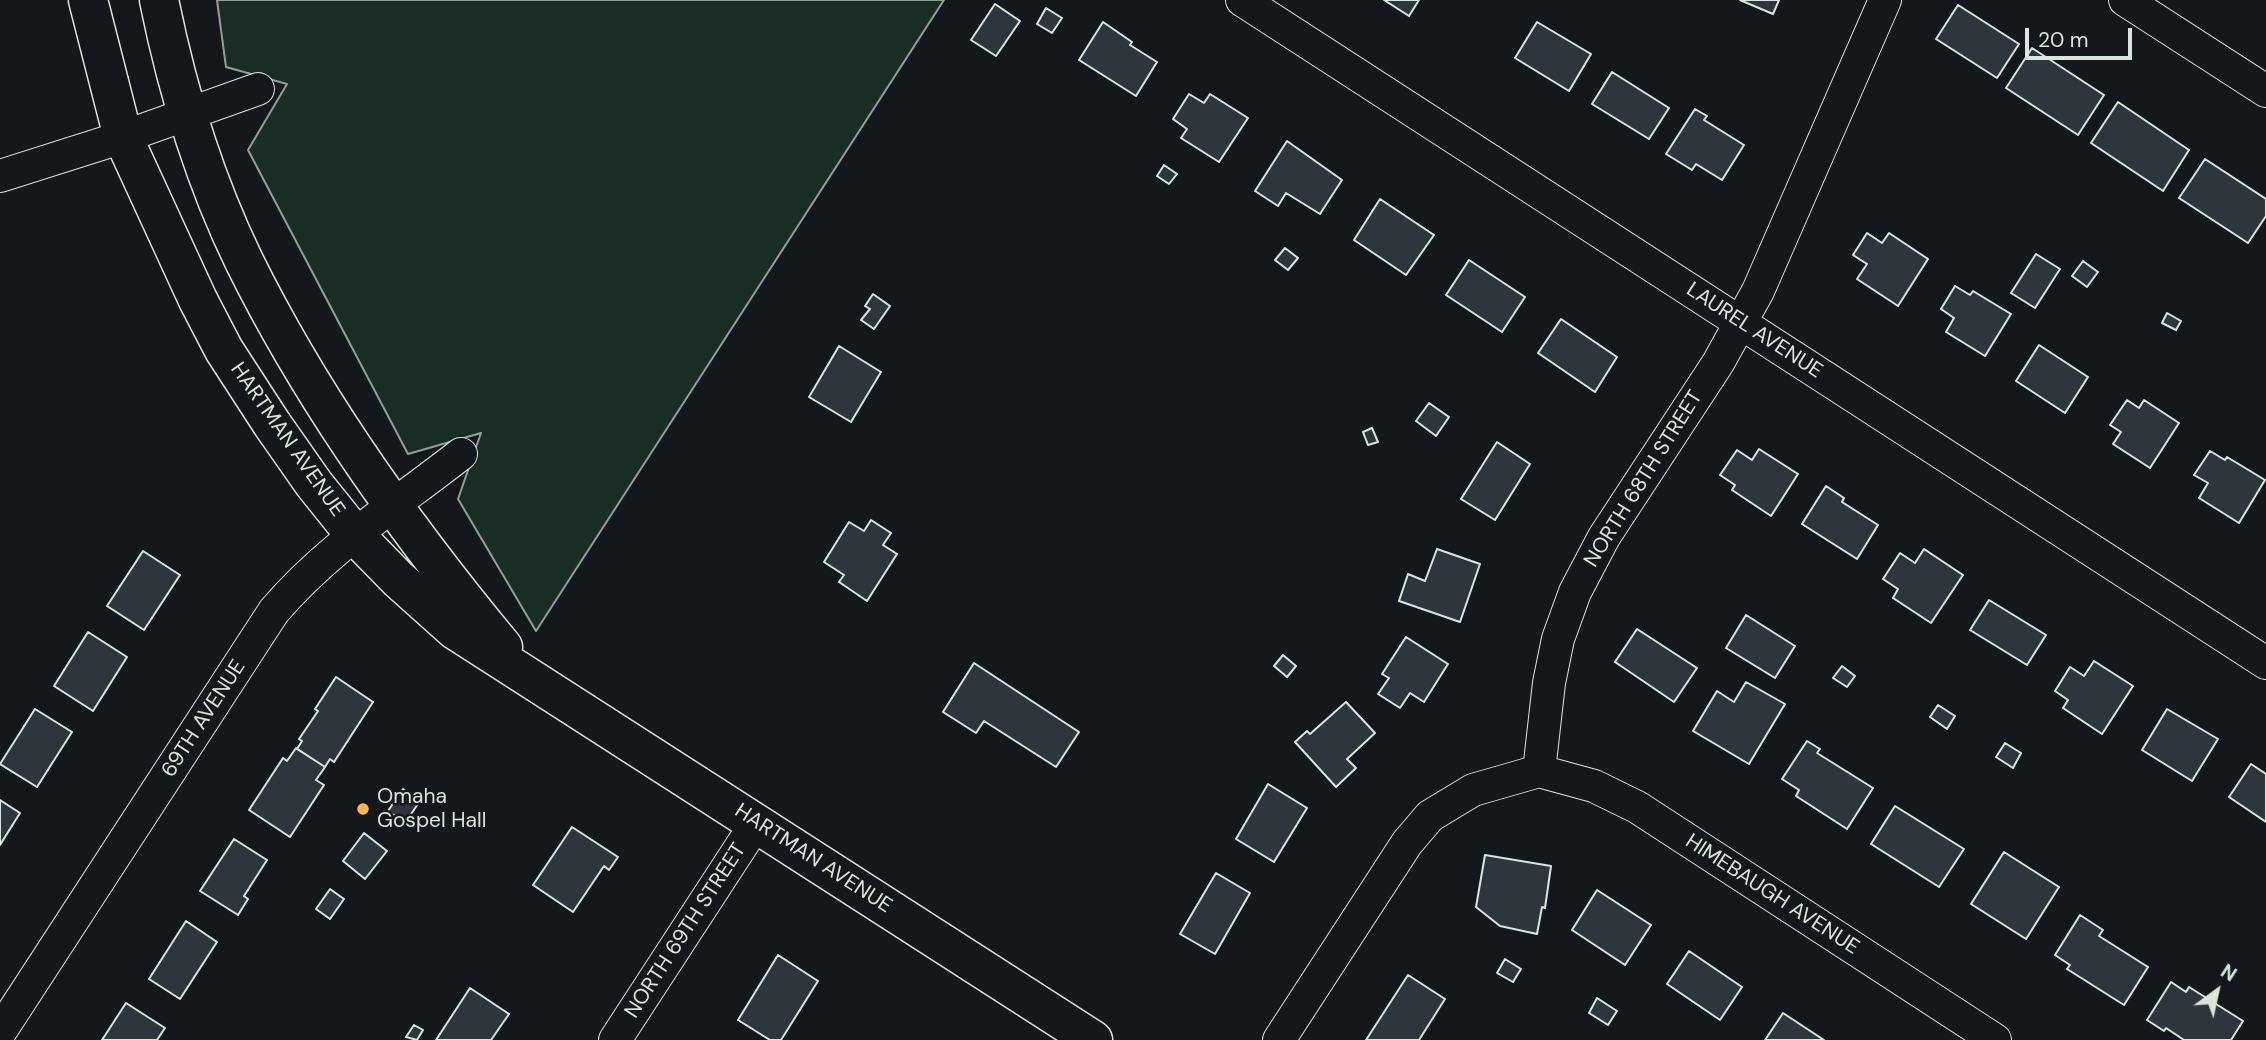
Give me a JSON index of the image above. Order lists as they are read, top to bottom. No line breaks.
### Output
{"streets":{"main road":["HARTMAN AVENUE"],"street":["LAUREL AVENUE","NORTH 68TH STREET","69TH AVENUE","HIMEBAUGH AVENUE","NORTH 69TH STREET"]},"crossings":[["LAUREL AVENUE","NORTH 68TH STREET"],["HARTMAN AVENUE","69TH AVENUE"],["HARTMAN AVENUE","NORTH 69TH STREET"],["NORTH 68TH STREET","HIMEBAUGH AVENUE"]],"places":["Omaha Gospel Hall"],"scale_bar":"20 m","north":"top right"}
